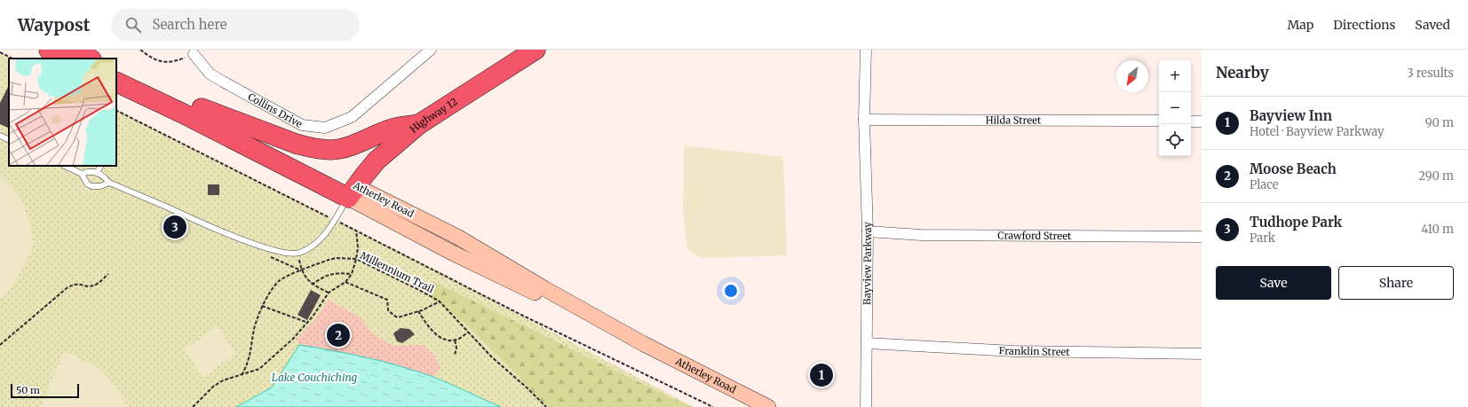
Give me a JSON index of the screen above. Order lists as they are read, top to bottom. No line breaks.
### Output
{"streets":{"highway":["Highway 12","Atherley Road"],"street":["Collins Drive","Hilda Street","Crawford Street","Bayview Parkway","Franklin Street"],"path":["Millennium Trail"]},"crossings":[["Highway 12","Atherley Road"],["Hilda Street","Bayview Parkway"],["Crawford Street","Bayview Parkway"],["Bayview Parkway","Franklin Street"]],"water":["Lake Couchiching"],"scale_bar":"50 m","north":"bottom left","page":{"header":"Waypost","search":"Search here","nav":["Map","Directions","Saved"],"heading":["Nearby","3 results"],"map_buttons":["+","−"],"list":[{"mark":"1","name":"Bayview Inn","note":"Hotel · Bayview Parkway","value":"90 m"},{"mark":"2","name":"Moose Beach","note":"Place","value":"290 m"},{"mark":"3","name":"Tudhope Park","note":"Park","value":"410 m"}],"pins":["3","2","1"],"buttons":["Save","Share"],"scale":"50 m"}}
